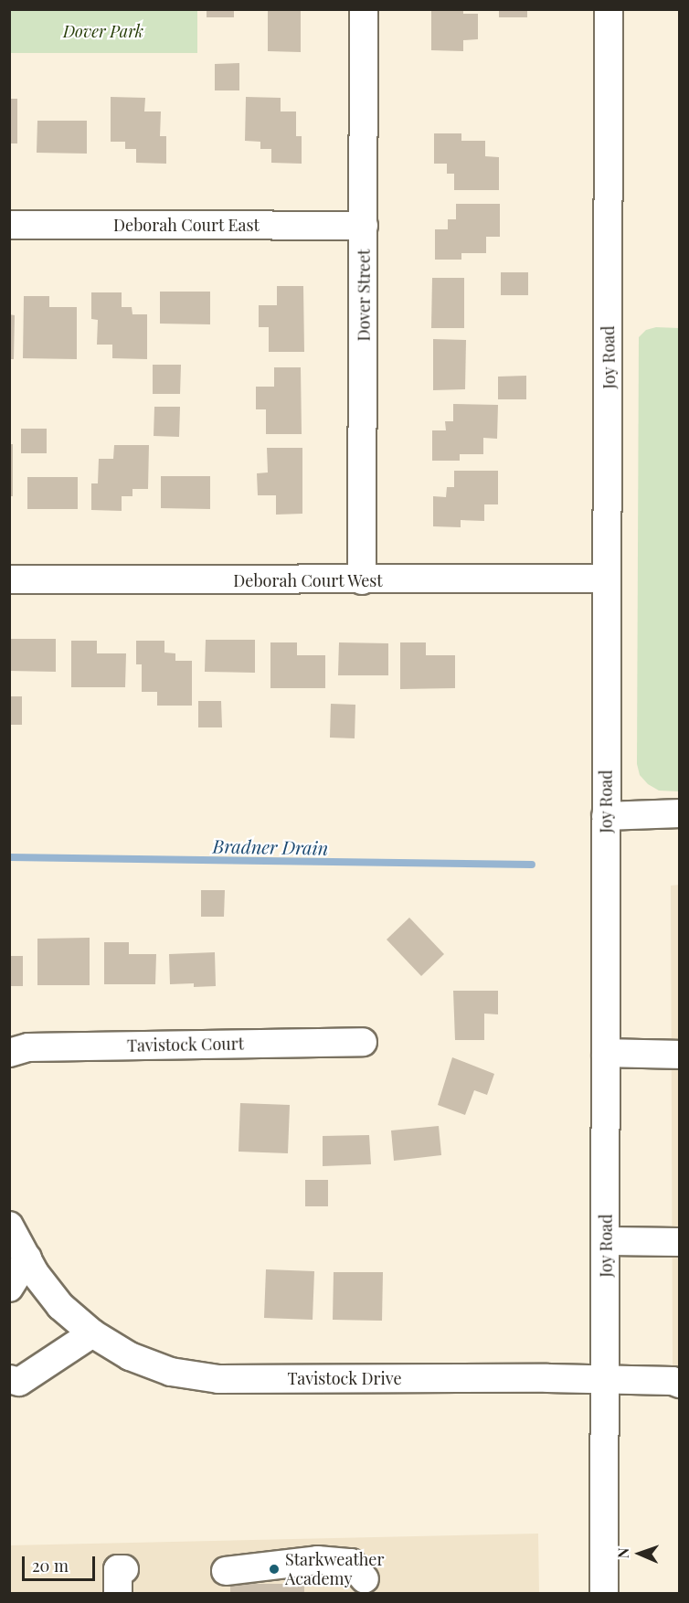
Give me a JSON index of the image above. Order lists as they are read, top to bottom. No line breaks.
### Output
{"streets":{"street":["Deborah Court East","Dover Street","Joy Road","Deborah Court West","Tavistock Court","Tavistock Drive"]},"crossings":[["Deborah Court East","Dover Street"],["Dover Street","Deborah Court West"],["Joy Road","Deborah Court West"],["Joy Road","Tavistock Drive"]],"water":["Bradner Drain"],"parks":["Dover Park"],"places":["Starkweather Academy"],"scale_bar":"20 m","north":"left"}
